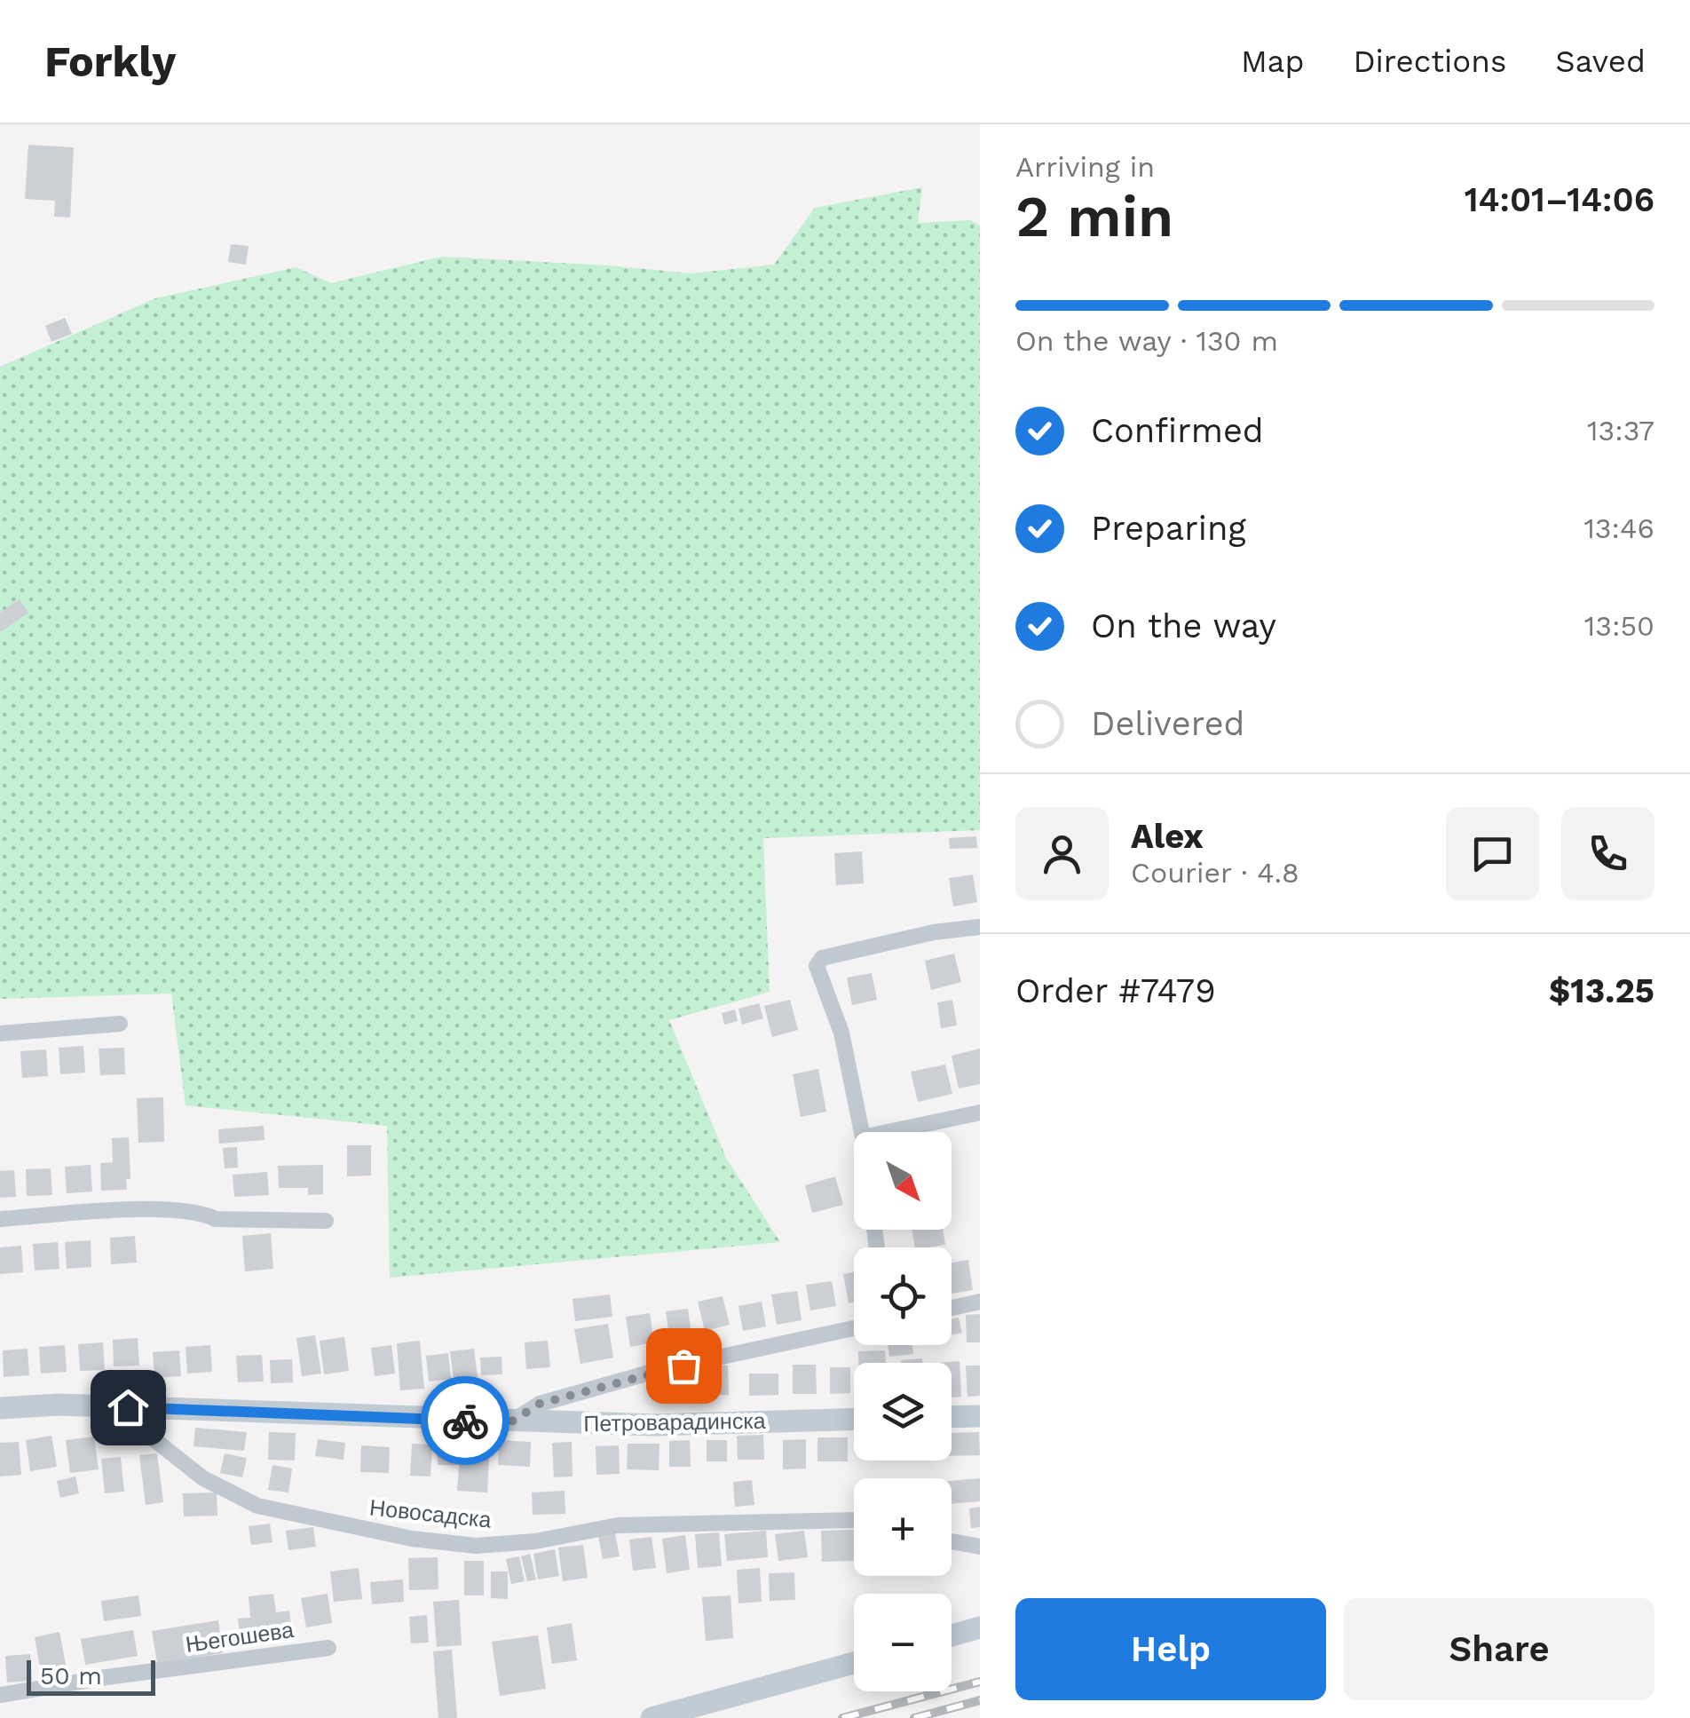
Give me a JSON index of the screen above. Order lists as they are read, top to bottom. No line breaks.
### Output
{"streets":{"street":["Петроварадинска","Новосадска","Његошева"]},"crossings":[["Петроварадинска","Новосадска"]],"scale_bar":"50 m","north":"bottom right","page":{"header":"Forkly","nav":["Map","Directions","Saved"],"heading":["2 min","Arriving in","14:01–14:06"],"panel":["Alex","Courier · 4.8","Order #7479","$13.25"],"bar":"On the way · 130 m","list":[["Confirmed","13:37"],["Preparing","13:46"],["On the way","13:50"],"Delivered"],"map_buttons":["+","−"],"buttons":["Help","Share"],"scale":"50 m"}}
